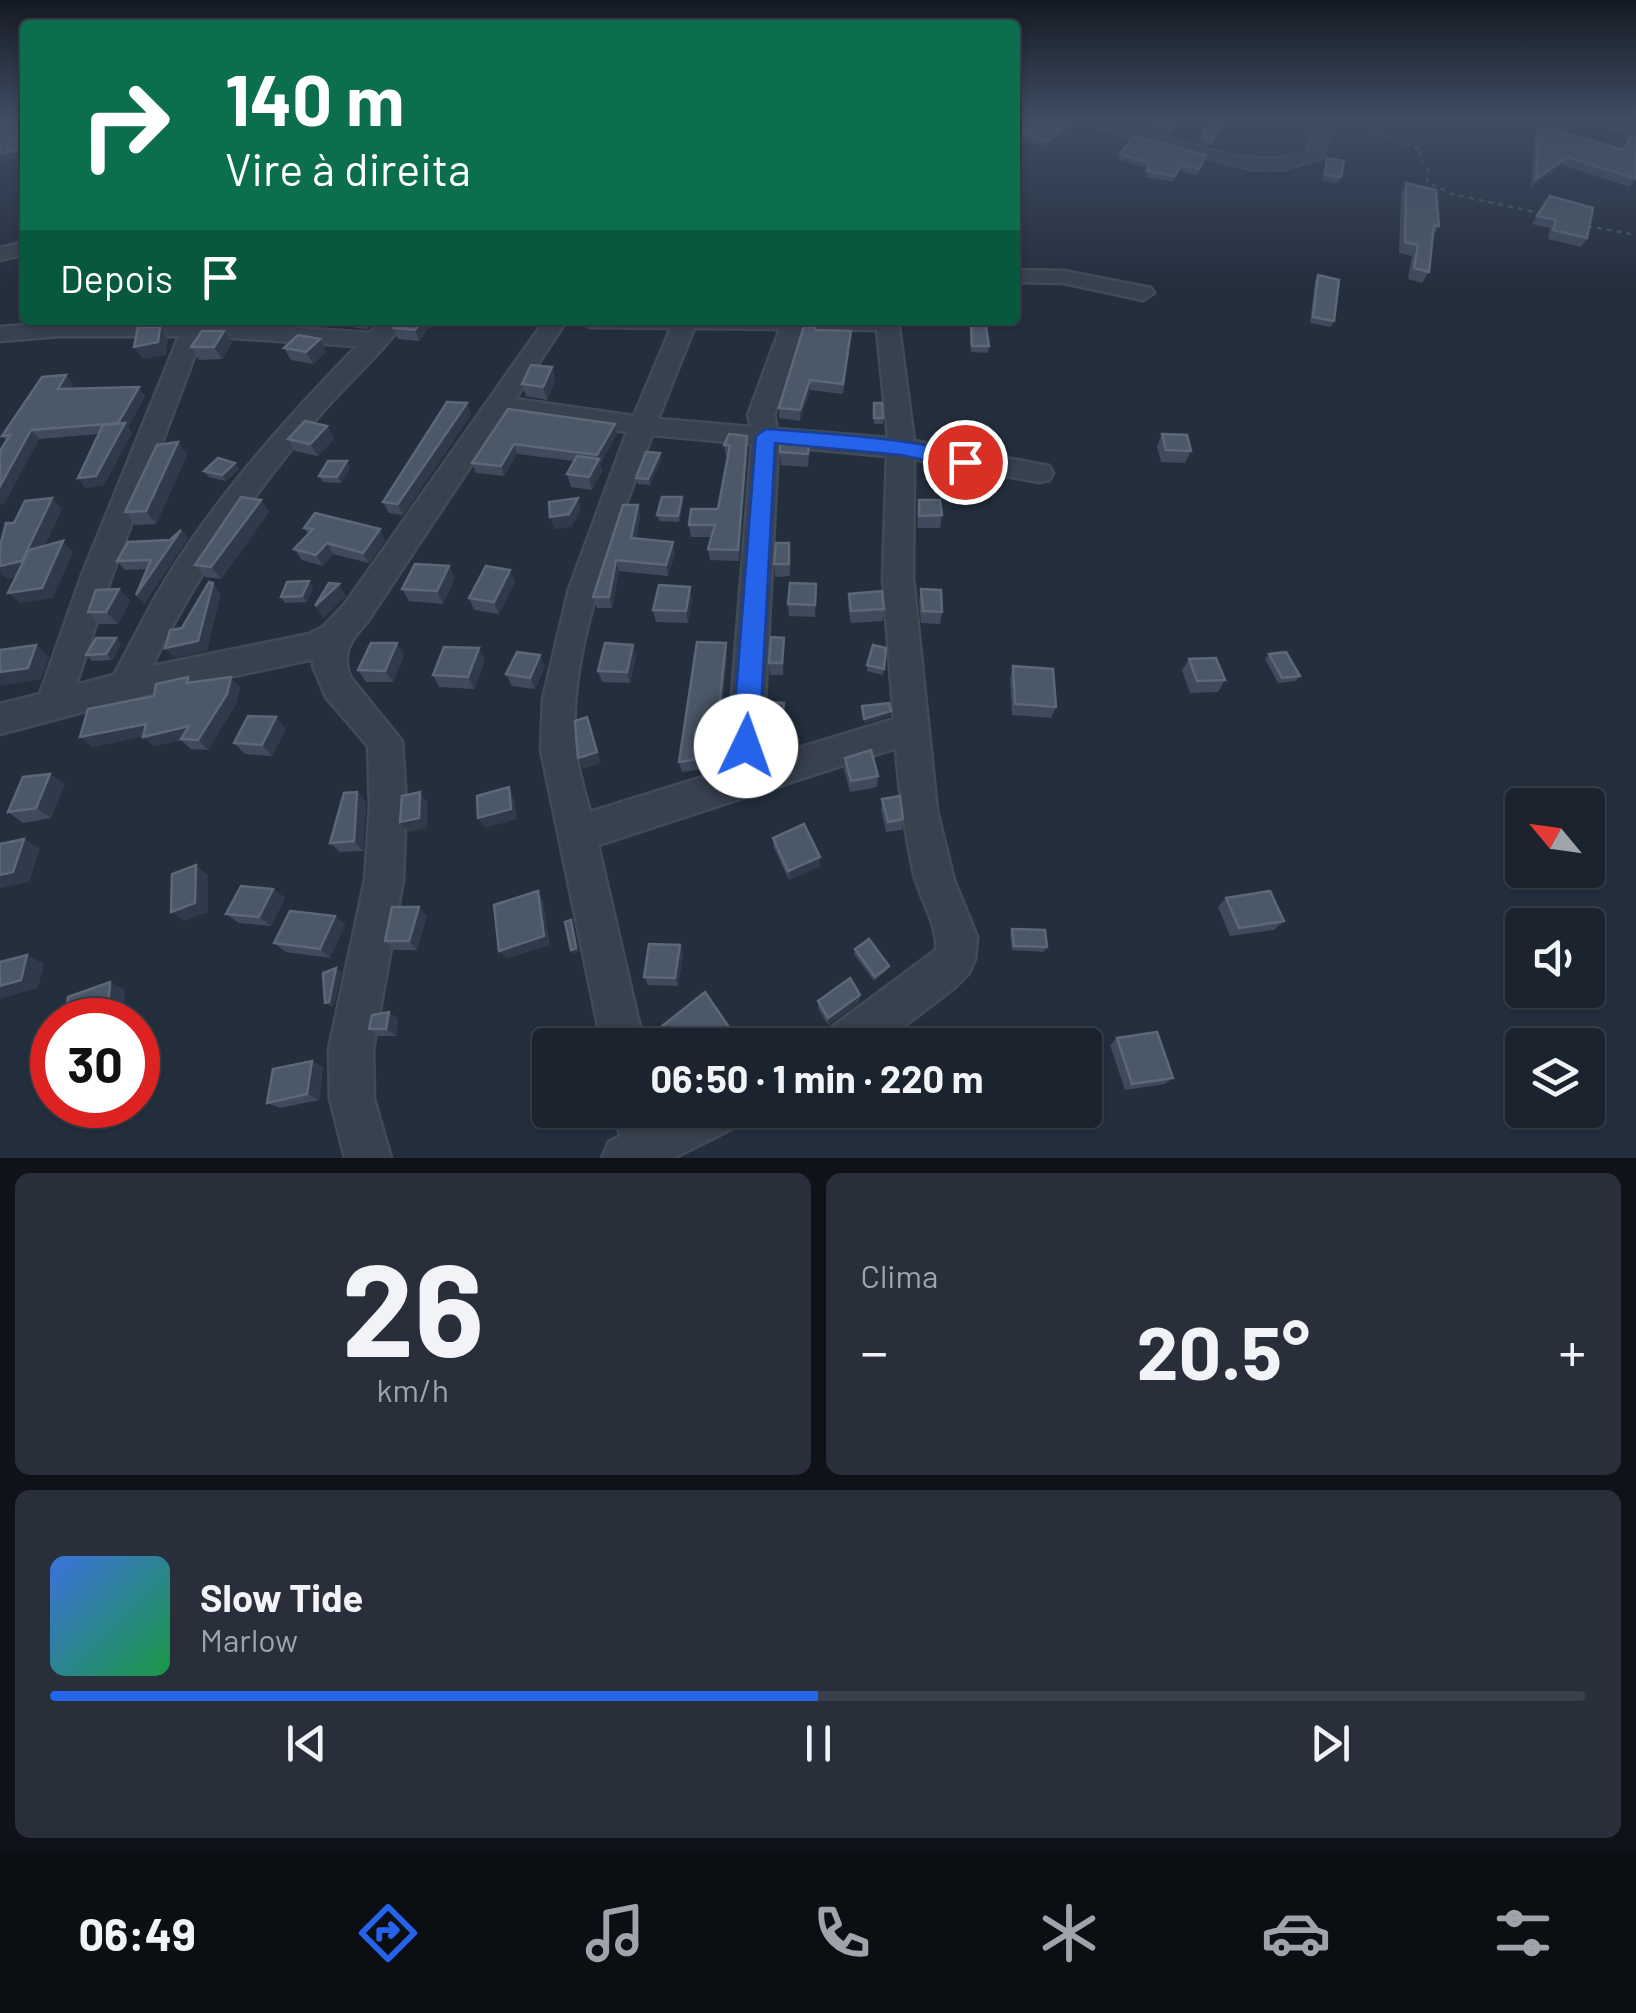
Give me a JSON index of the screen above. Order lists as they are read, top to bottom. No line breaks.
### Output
{"north":"top left","page":{"turn":["140 m","Vire à direita"],"then":"Depois","limit":"30","trip":"06:50 · 1 min · 220 m","tile":[["26","km/h"],"Clima"],"heat":["−","20.5°","+"],"song":["Slow Tide","Marlow"],"tabs":"06:49"}}
